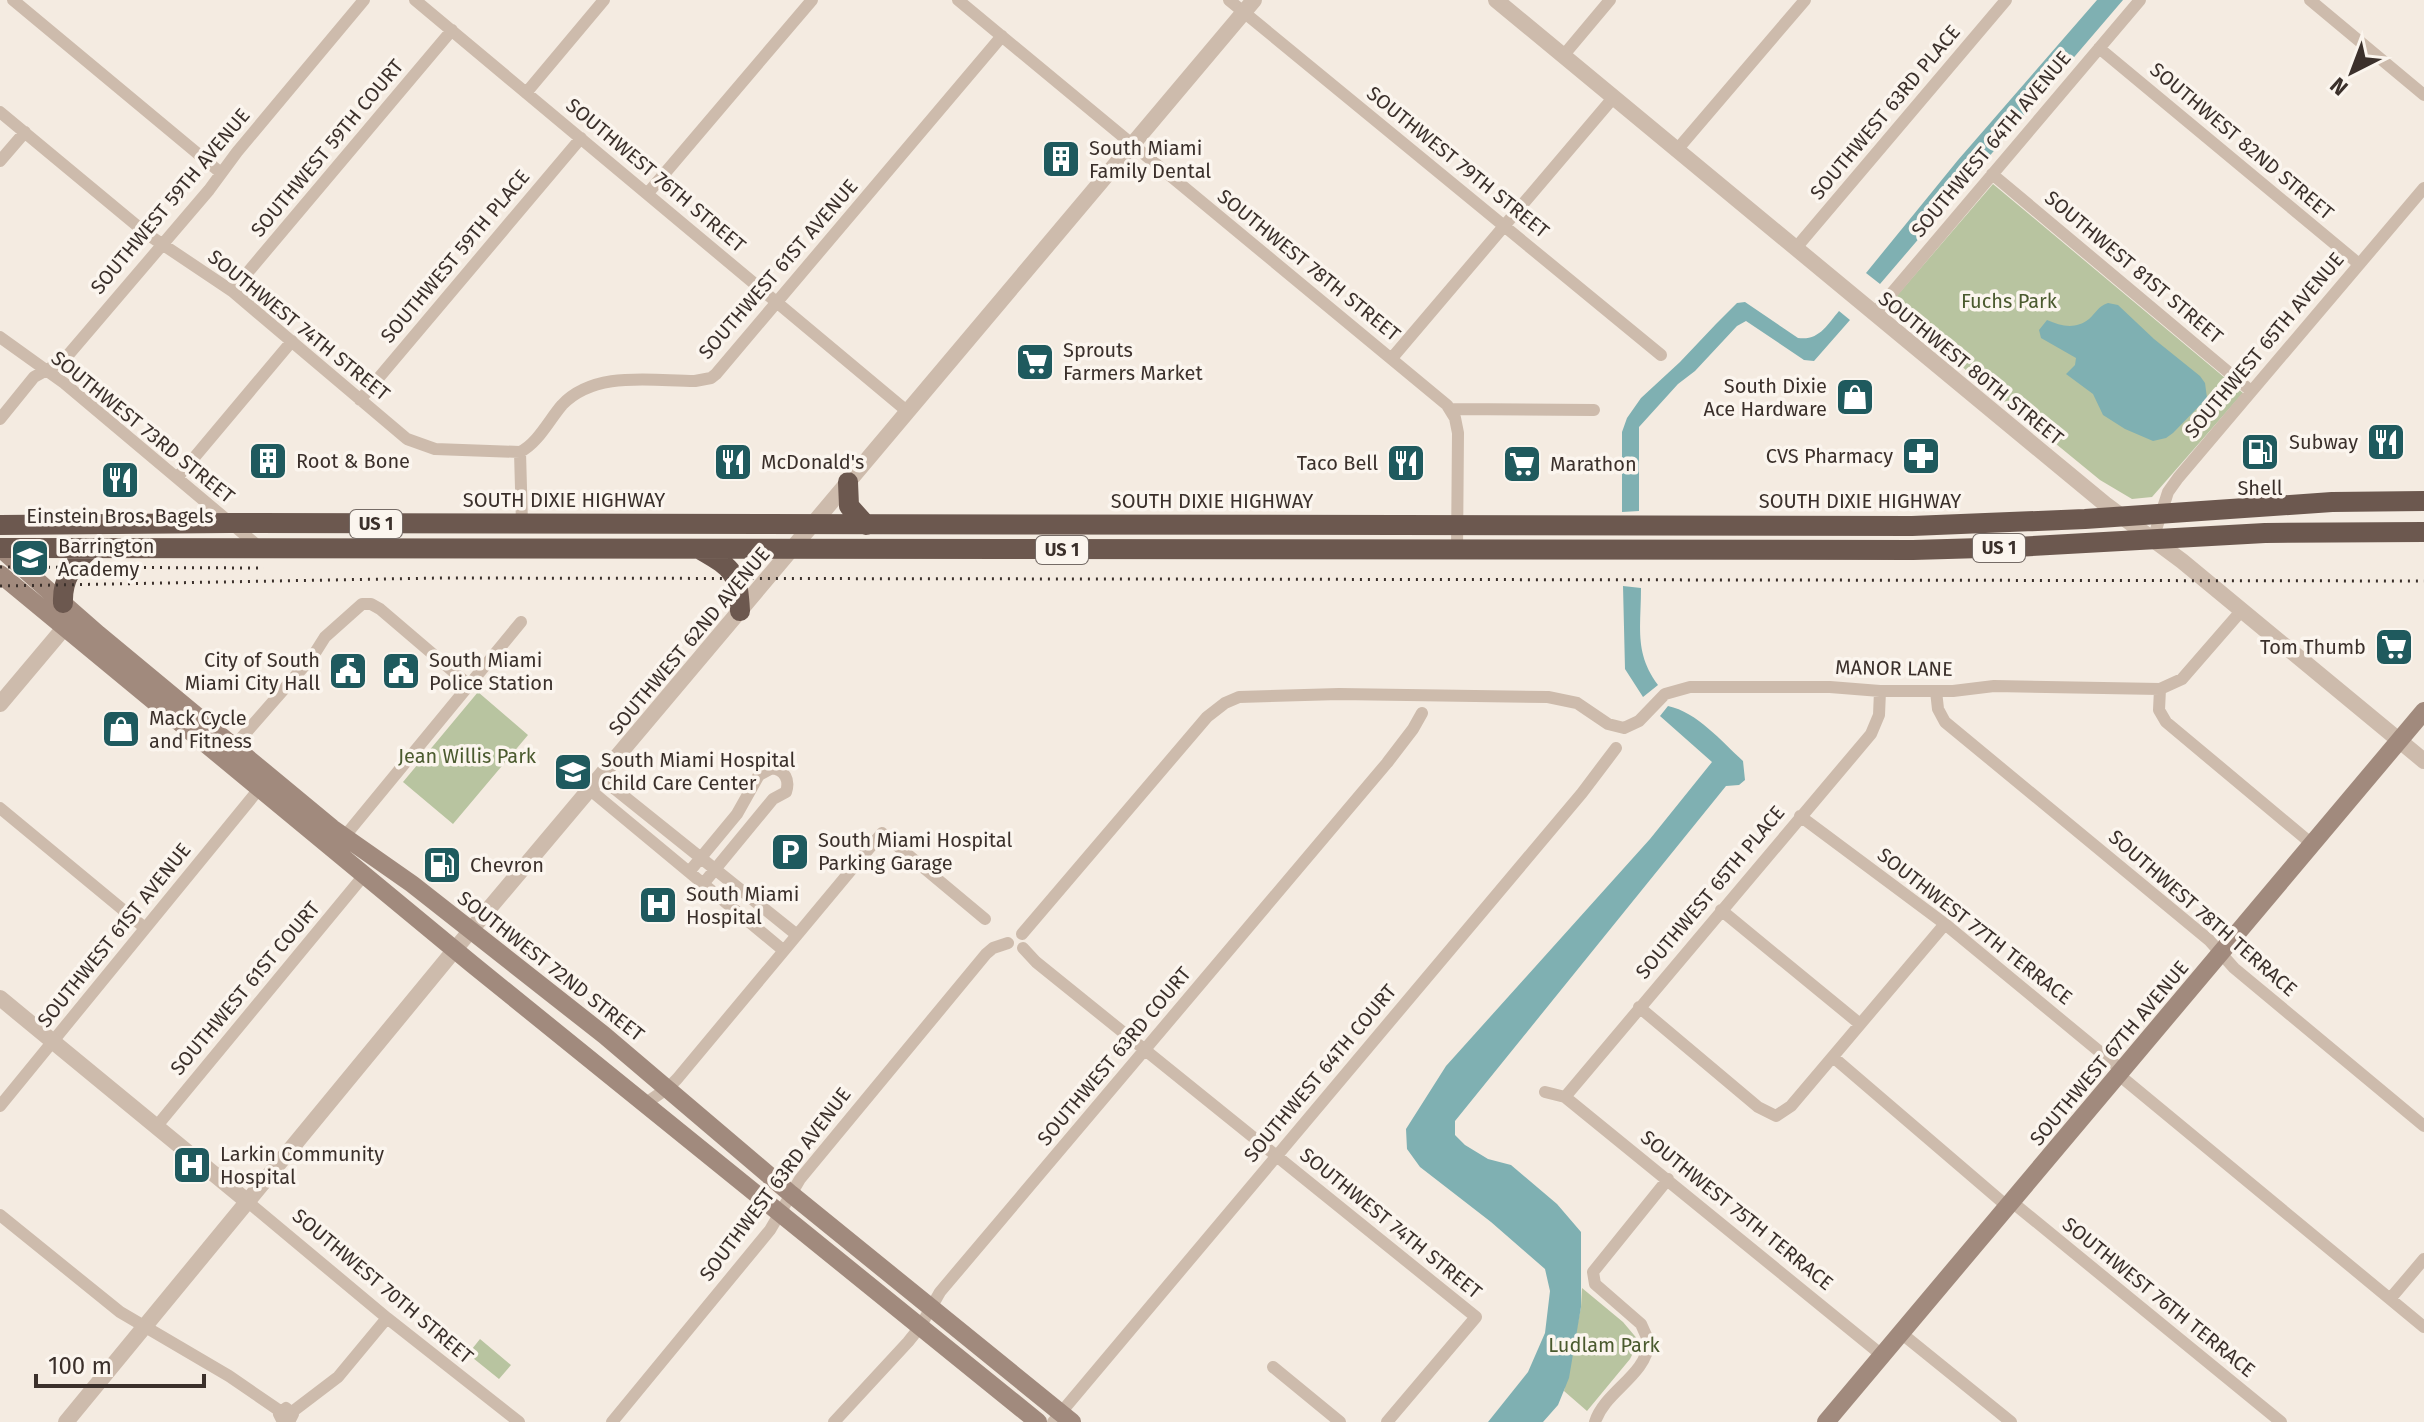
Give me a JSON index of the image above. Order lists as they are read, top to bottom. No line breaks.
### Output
{"streets":{"highway":["SOUTH DIXIE HIGHWAY","US 1"],"main road":["SOUTHWEST 72ND STREET","SOUTHWEST 67TH AVENUE"],"street":["SOUTHWEST 63RD PLACE","SOUTHWEST 82ND STREET","SOUTHWEST 64TH AVENUE","SOUTHWEST 59TH COURT","SOUTHWEST 79TH STREET","SOUTHWEST 76TH STREET","SOUTHWEST 59TH AVENUE","SOUTHWEST 59TH PLACE","SOUTHWEST 78TH STREET","SOUTHWEST 81ST STREET","SOUTHWEST 61ST AVENUE","SOUTHWEST 74TH STREET","SOUTHWEST 65TH AVENUE","SOUTHWEST 80TH STREET","SOUTHWEST 73RD STREET","SOUTHWEST 62ND AVENUE","MANOR LANE","SOUTHWEST 65TH PLACE","SOUTHWEST 78TH TERRACE","SOUTHWEST 77TH TERRACE","SOUTHWEST 61ST COURT","SOUTHWEST 63RD COURT","SOUTHWEST 64TH COURT","SOUTHWEST 63RD AVENUE","SOUTHWEST 75TH TERRACE","SOUTHWEST 70TH STREET","SOUTHWEST 76TH TERRACE"]},"crossings":[["SOUTHWEST 63RD PLACE","SOUTHWEST 80TH STREET"],["SOUTHWEST 82ND STREET","SOUTHWEST 64TH AVENUE"],["SOUTHWEST 82ND STREET","SOUTHWEST 65TH AVENUE"],["SOUTHWEST 64TH AVENUE","SOUTHWEST 81ST STREET"],["SOUTHWEST 64TH AVENUE","SOUTHWEST 80TH STREET"],["SOUTHWEST 59TH COURT","SOUTHWEST 76TH STREET"],["SOUTHWEST 59TH COURT","SOUTHWEST 74TH STREET"],["SOUTHWEST 79TH STREET","SOUTHWEST 62ND AVENUE"],["SOUTHWEST 76TH STREET","SOUTHWEST 59TH PLACE"],["SOUTHWEST 76TH STREET","SOUTHWEST 61ST AVENUE"],["SOUTHWEST 76TH STREET","SOUTHWEST 62ND AVENUE"],["SOUTHWEST 59TH AVENUE","SOUTHWEST 74TH STREET"],["SOUTHWEST 59TH AVENUE","SOUTHWEST 73RD STREET"],["SOUTHWEST 59TH PLACE","SOUTHWEST 74TH STREET"],["SOUTHWEST 78TH STREET","SOUTHWEST 61ST AVENUE"],["SOUTHWEST 78TH STREET","SOUTHWEST 62ND AVENUE"],["SOUTHWEST 81ST STREET","SOUTHWEST 65TH AVENUE"],["SOUTHWEST 61ST AVENUE","SOUTHWEST 74TH STREET"],["SOUTHWEST 61ST AVENUE","SOUTHWEST 72ND STREET"],["SOUTHWEST 61ST AVENUE","SOUTHWEST 70TH STREET"],["SOUTHWEST 74TH STREET","MANOR LANE"],["SOUTHWEST 74TH STREET","SOUTHWEST 63RD COURT"],["SOUTHWEST 74TH STREET","SOUTHWEST 64TH COURT"],["SOUTHWEST 74TH STREET","SOUTHWEST 63RD AVENUE"],["SOUTHWEST 65TH AVENUE","SOUTHWEST 80TH STREET"],["SOUTHWEST 65TH AVENUE","SOUTH DIXIE HIGHWAY"],["SOUTHWEST 65TH AVENUE","US 1"],["SOUTHWEST 80TH STREET","SOUTH DIXIE HIGHWAY"],["SOUTHWEST 80TH STREET","US 1"],["SOUTHWEST 80TH STREET","SOUTHWEST 67TH AVENUE"],["SOUTHWEST 73RD STREET","SOUTH DIXIE HIGHWAY"],["SOUTHWEST 73RD STREET","US 1"],["SOUTH DIXIE HIGHWAY","SOUTHWEST 62ND AVENUE"],["US 1","SOUTHWEST 62ND AVENUE"],["US 1","SOUTHWEST 72ND STREET"],["SOUTHWEST 62ND AVENUE","SOUTHWEST 72ND STREET"],["SOUTHWEST 62ND AVENUE","SOUTHWEST 70TH STREET"],["MANOR LANE","SOUTHWEST 65TH PLACE"],["MANOR LANE","SOUTHWEST 78TH TERRACE"],["MANOR LANE","SOUTHWEST 63RD AVENUE"],["SOUTHWEST 65TH PLACE","SOUTHWEST 77TH TERRACE"],["SOUTHWEST 65TH PLACE","SOUTHWEST 75TH TERRACE"],["SOUTHWEST 78TH TERRACE","SOUTHWEST 67TH AVENUE"],["SOUTHWEST 77TH TERRACE","SOUTHWEST 67TH AVENUE"],["SOUTHWEST 72ND STREET","SOUTHWEST 61ST COURT"],["SOUTHWEST 72ND STREET","SOUTHWEST 63RD COURT"],["SOUTHWEST 72ND STREET","SOUTHWEST 64TH COURT"],["SOUTHWEST 72ND STREET","SOUTHWEST 63RD AVENUE"],["SOUTHWEST 61ST COURT","SOUTHWEST 70TH STREET"],["SOUTHWEST 67TH AVENUE","SOUTHWEST 75TH TERRACE"],["SOUTHWEST 67TH AVENUE","SOUTHWEST 76TH TERRACE"]],"parks":["Fuchs Park","Jean Willis Park","Ludlam Park"],"places":{"building":["South Miami Family Dental","Root & Bone"],"supermarket":["Sprouts Farmers Market","Marathon","Tom Thumb"],"shop":["South Dixie Ace Hardware","Mack Cycle and Fitness"],"restaurant":["Subway","McDonald's","Taco Bell","Einstein Bros. Bagels"],"fuel station":["Shell","Chevron"],"pharmacy":["CVS Pharmacy"],"school or university":["Barrington Academy","South Miami Hospital Child Care Center"],"public building":["City of South Miami City Hall","South Miami Police Station"],"parking":["South Miami Hospital Parking Garage"],"hospital":["South Miami Hospital","Larkin Community Hospital"]},"scale_bar":"100 m","north":"bottom left"}
